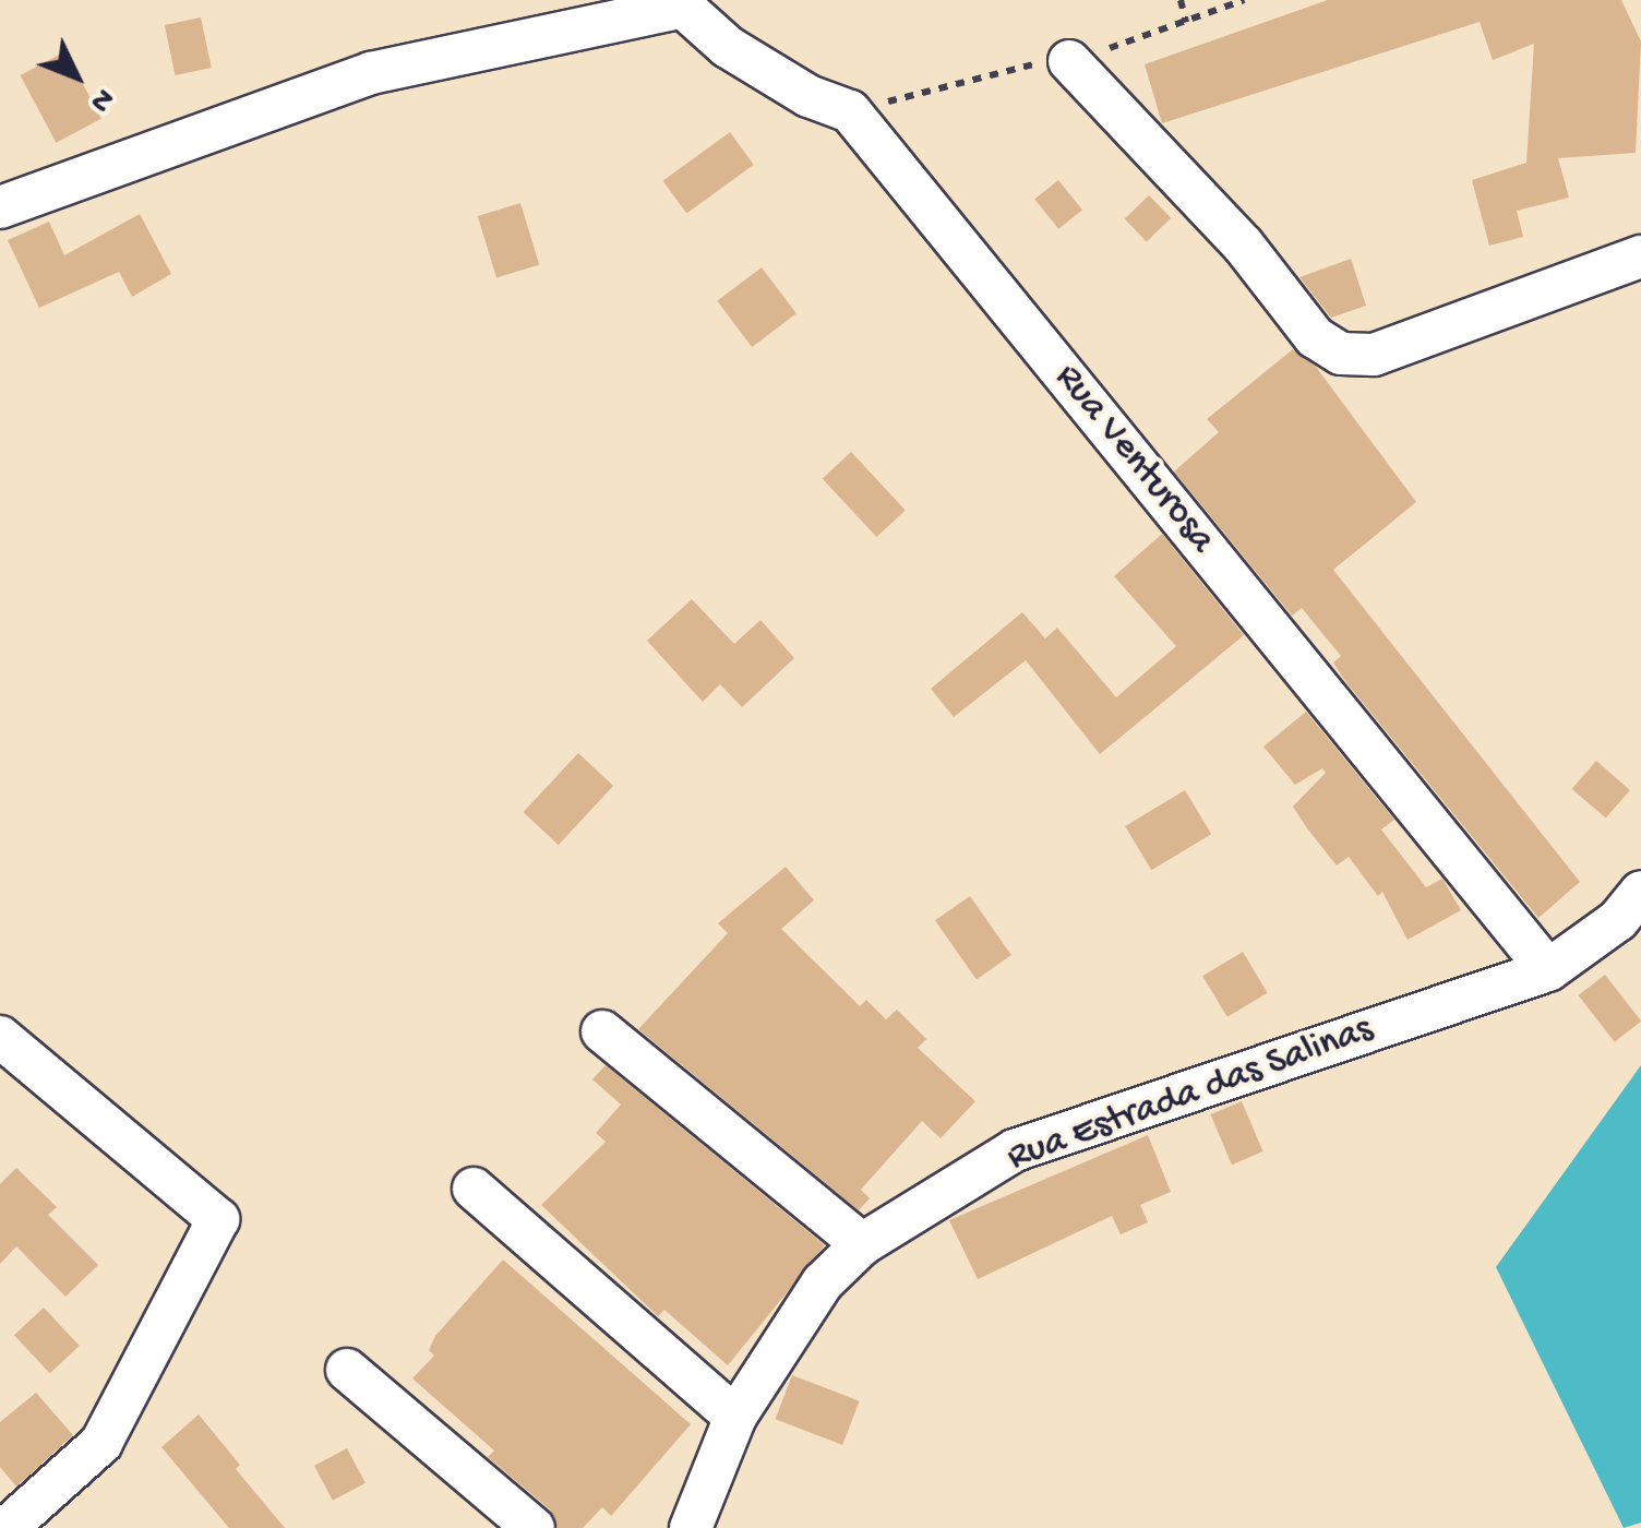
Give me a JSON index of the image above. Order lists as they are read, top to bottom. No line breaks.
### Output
{"streets":{"street":["Rua Venturosa","Rua Estrada das Salinas"]},"crossings":[["Rua Venturosa","Rua Estrada das Salinas"]],"north":"bottom right"}
